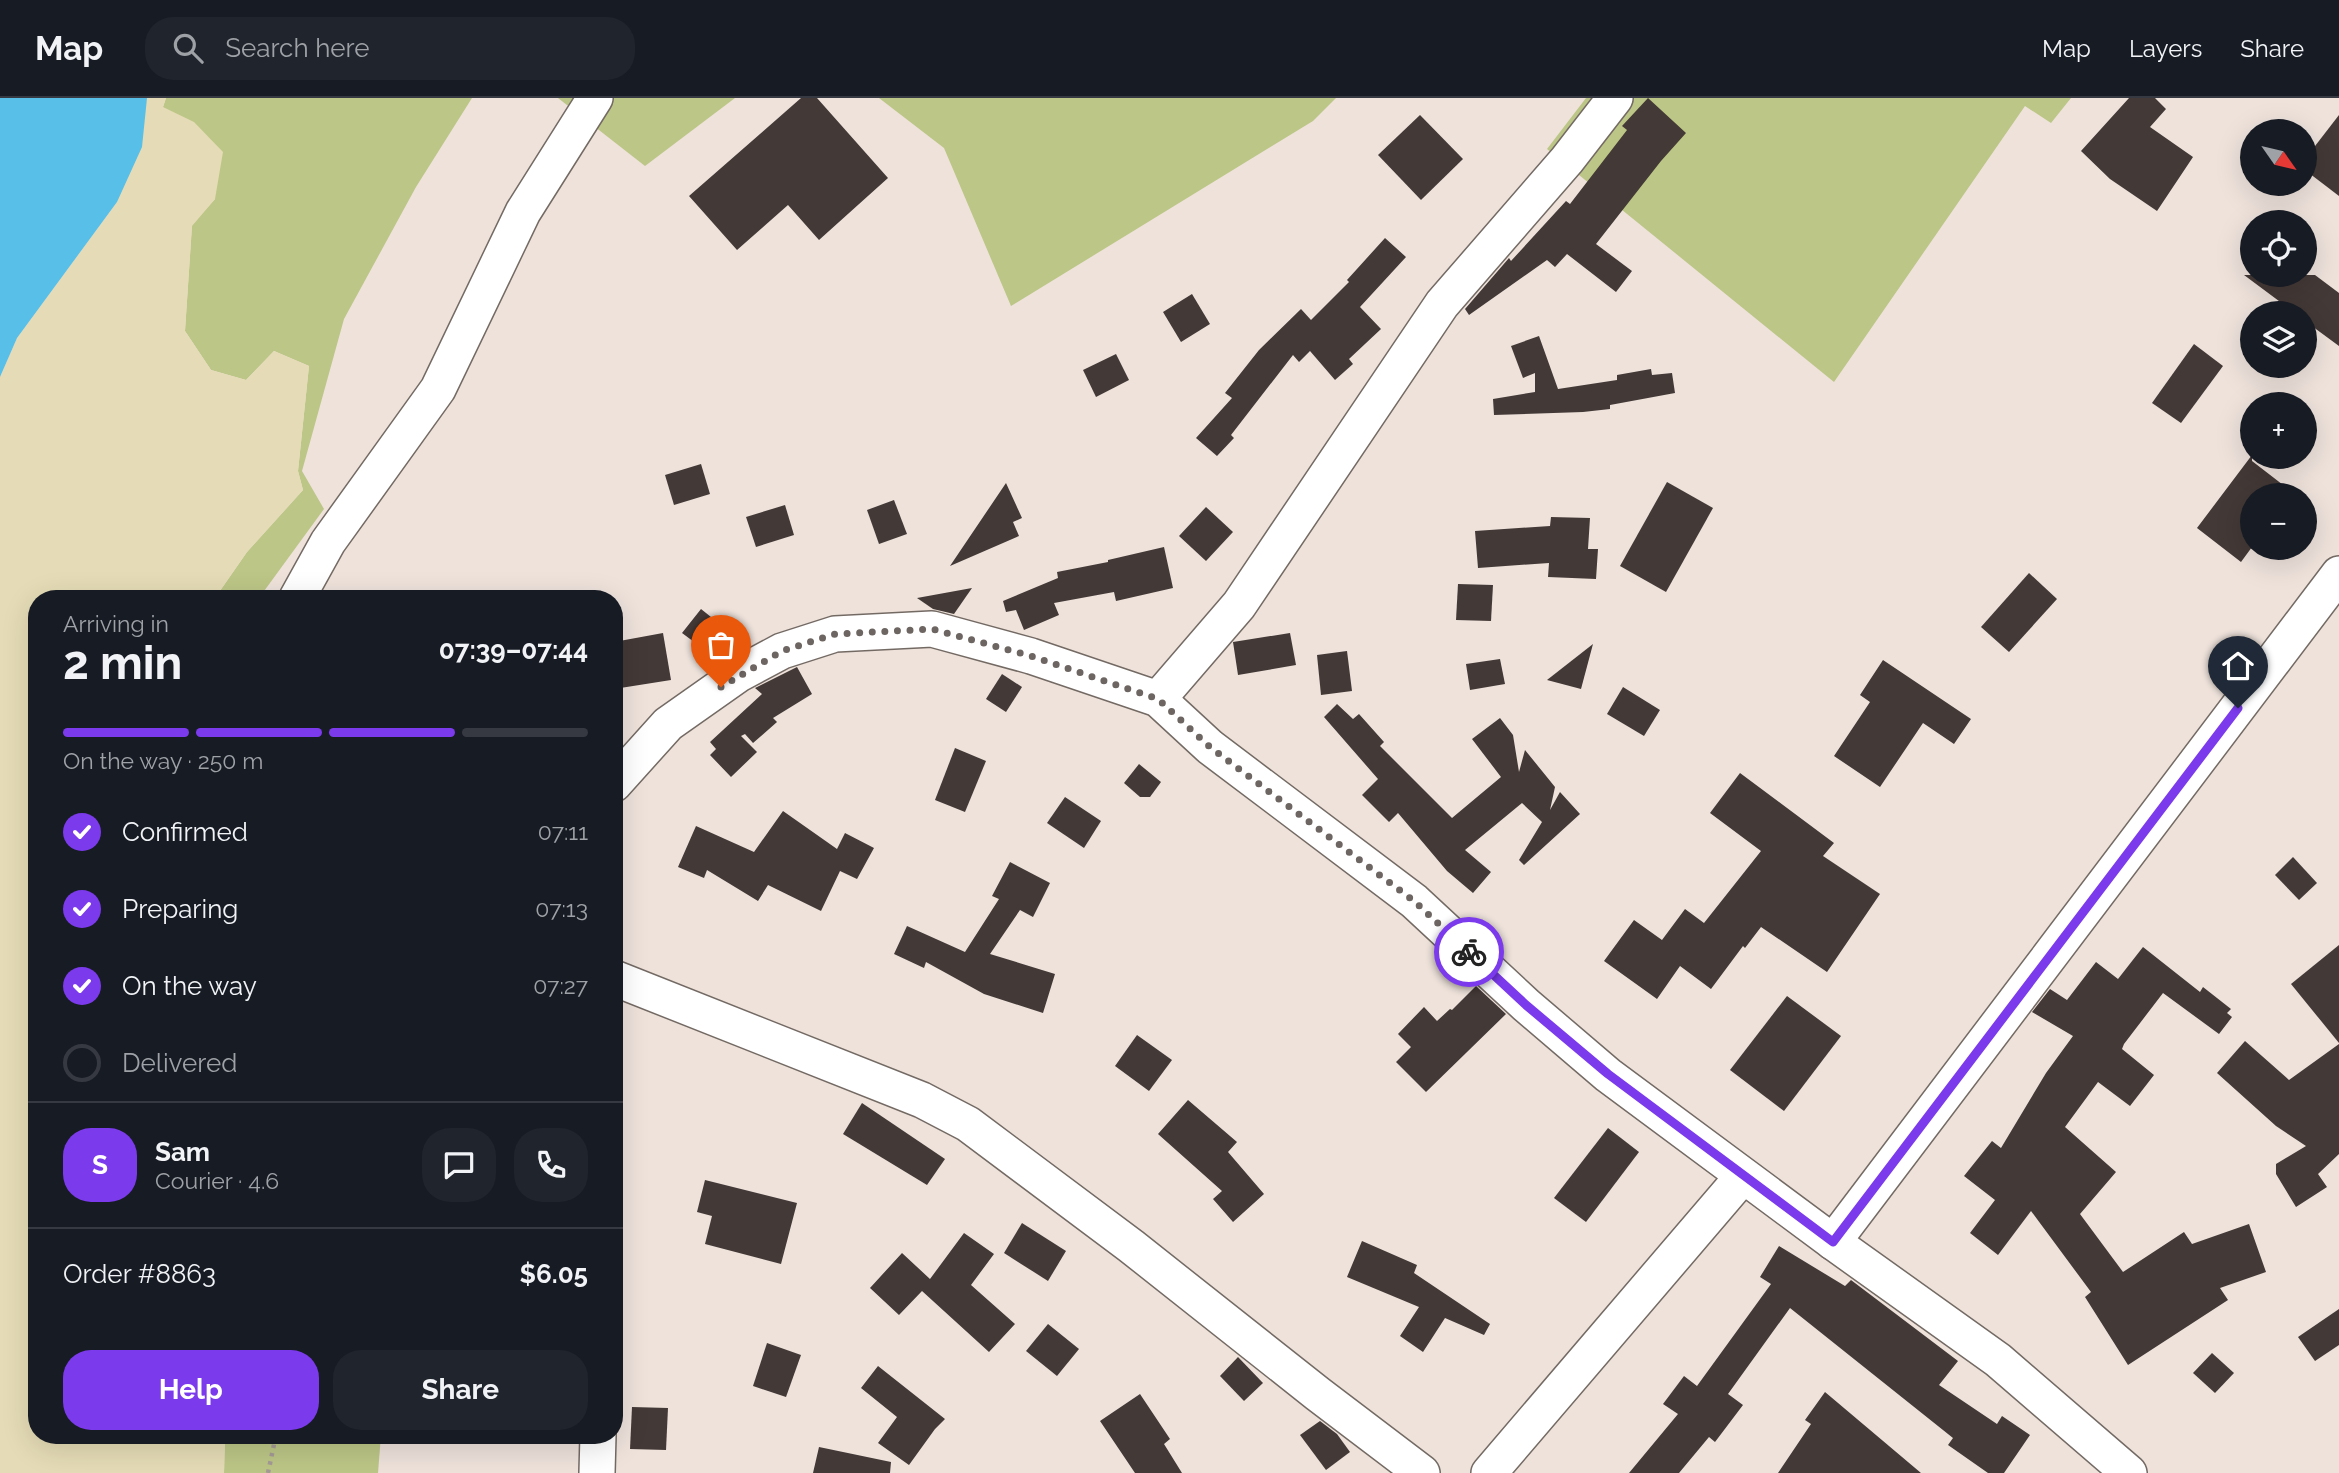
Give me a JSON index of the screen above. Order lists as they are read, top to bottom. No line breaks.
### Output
{"north":"bottom right","page":{"header":"Map","search":"Search here","nav":["Map","Layers","Share"],"map_buttons":["+","−"],"heading":["2 min","Arriving in","07:39–07:44"],"panel":["Sam","Courier · 4.6","Order #8863","$6.05"],"bar":"On the way · 250 m","list":[["Confirmed","07:11"],["Preparing","07:13"],["On the way","07:27"],"Delivered"],"round":"S","buttons":["Help","Share"]}}
